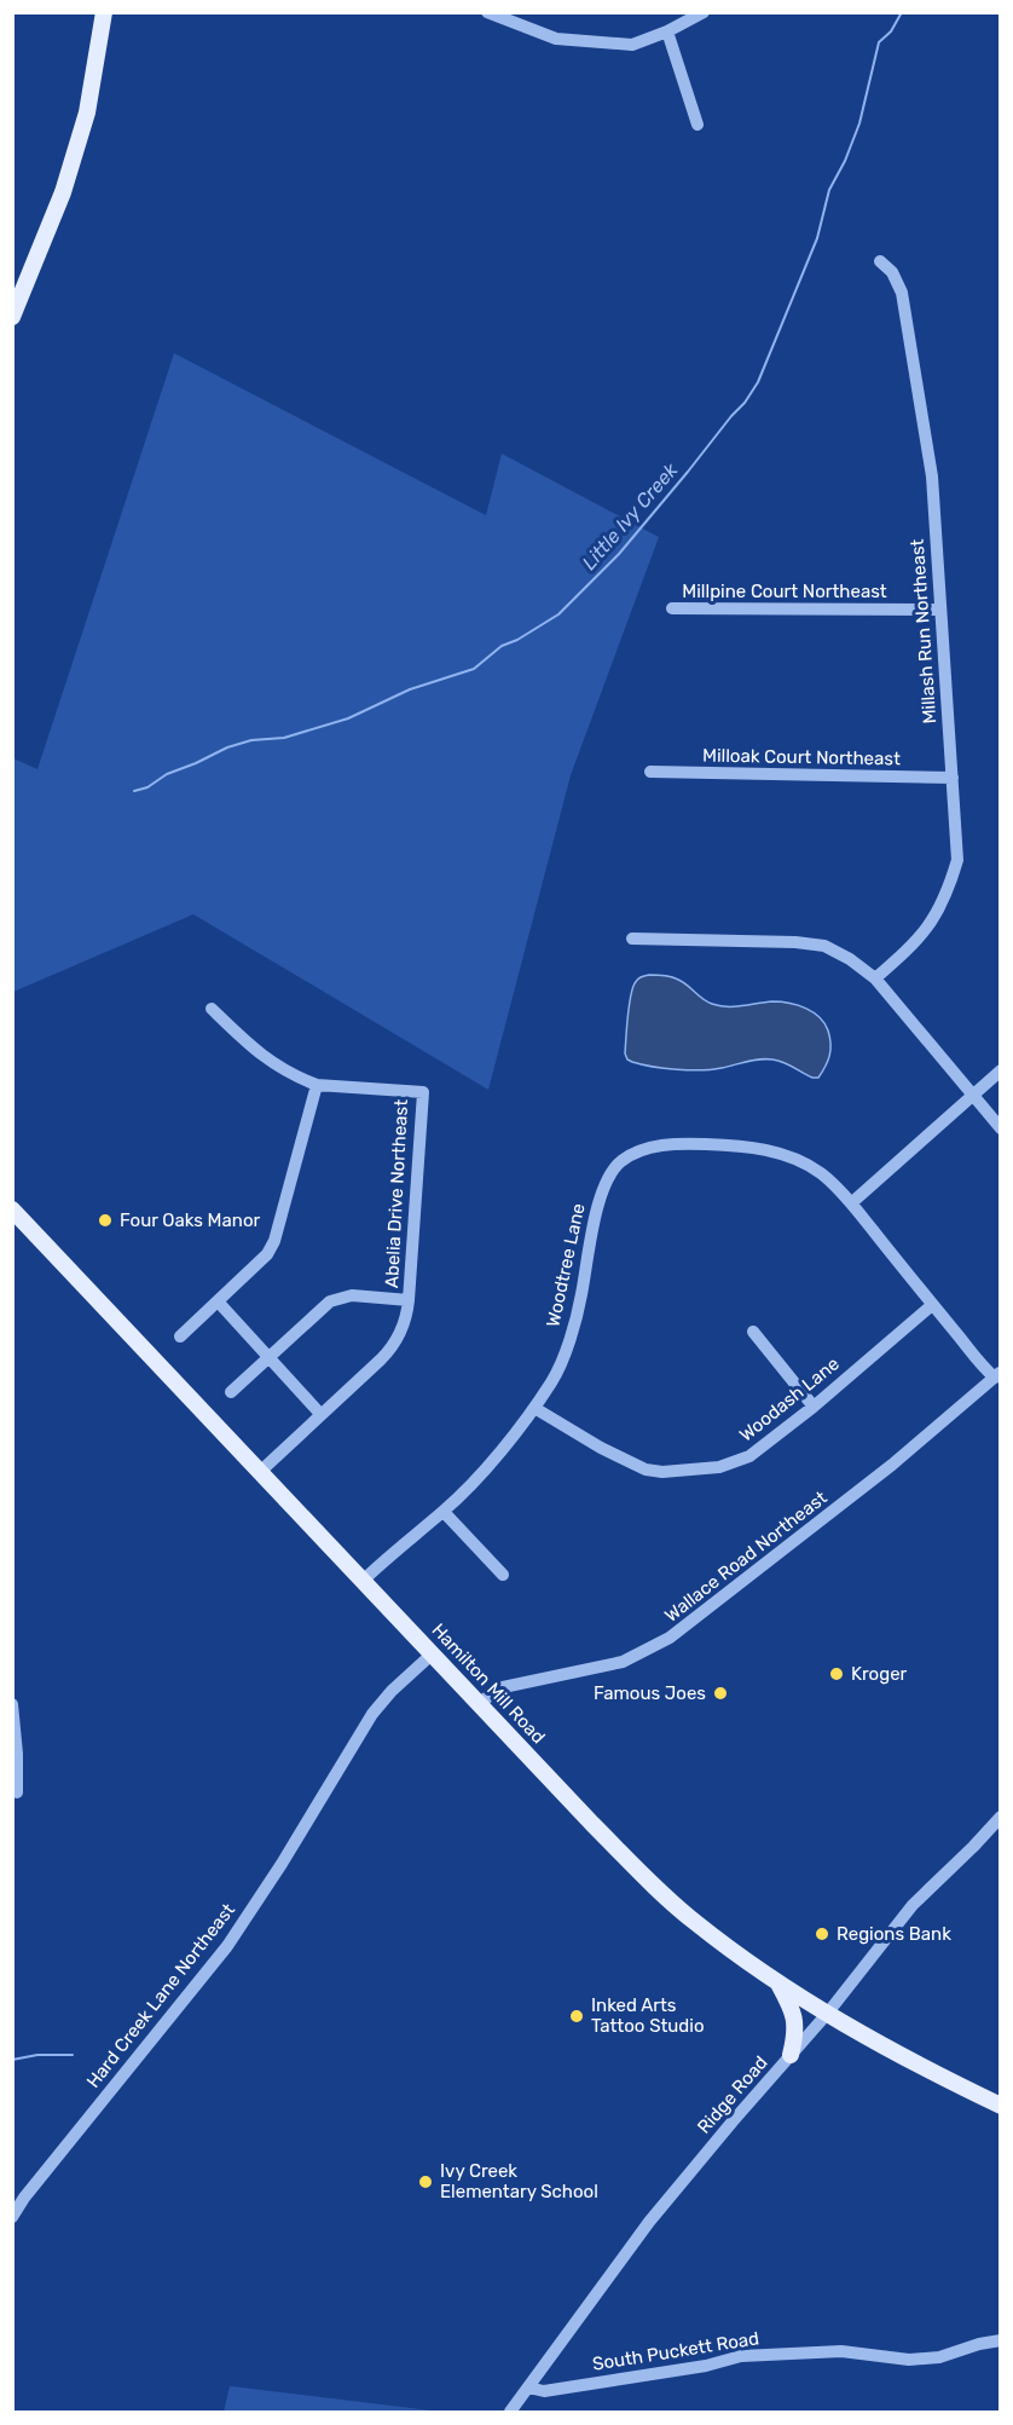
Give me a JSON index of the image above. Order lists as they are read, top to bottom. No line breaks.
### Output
{"streets":{"main road":["Hamilton Mill Road"],"street":["Millpine Court Northeast","Millash Run Northeast","Milloak Court Northeast","Abelia Drive Northeast","Woodtree Lane","Woodash Lane","Wallace Road Northeast","Hard Creek Lane Northeast","Ridge Road","South Puckett Road"]},"crossings":[["Millpine Court Northeast","Millash Run Northeast"],["Millash Run Northeast","Milloak Court Northeast"],["Abelia Drive Northeast","Hamilton Mill Road"],["Woodtree Lane","Woodash Lane"],["Woodtree Lane","Wallace Road Northeast"],["Woodtree Lane","Hamilton Mill Road"],["Wallace Road Northeast","Hamilton Mill Road"],["Hamilton Mill Road","Hard Creek Lane Northeast"],["Hamilton Mill Road","Ridge Road"],["Ridge Road","South Puckett Road"]],"water":["Little Ivy Creek"],"places":["Four Oaks Manor","Kroger","Famous Joes","Regions Bank","Inked Arts Tattoo Studio","Ivy Creek Elementary School"]}
